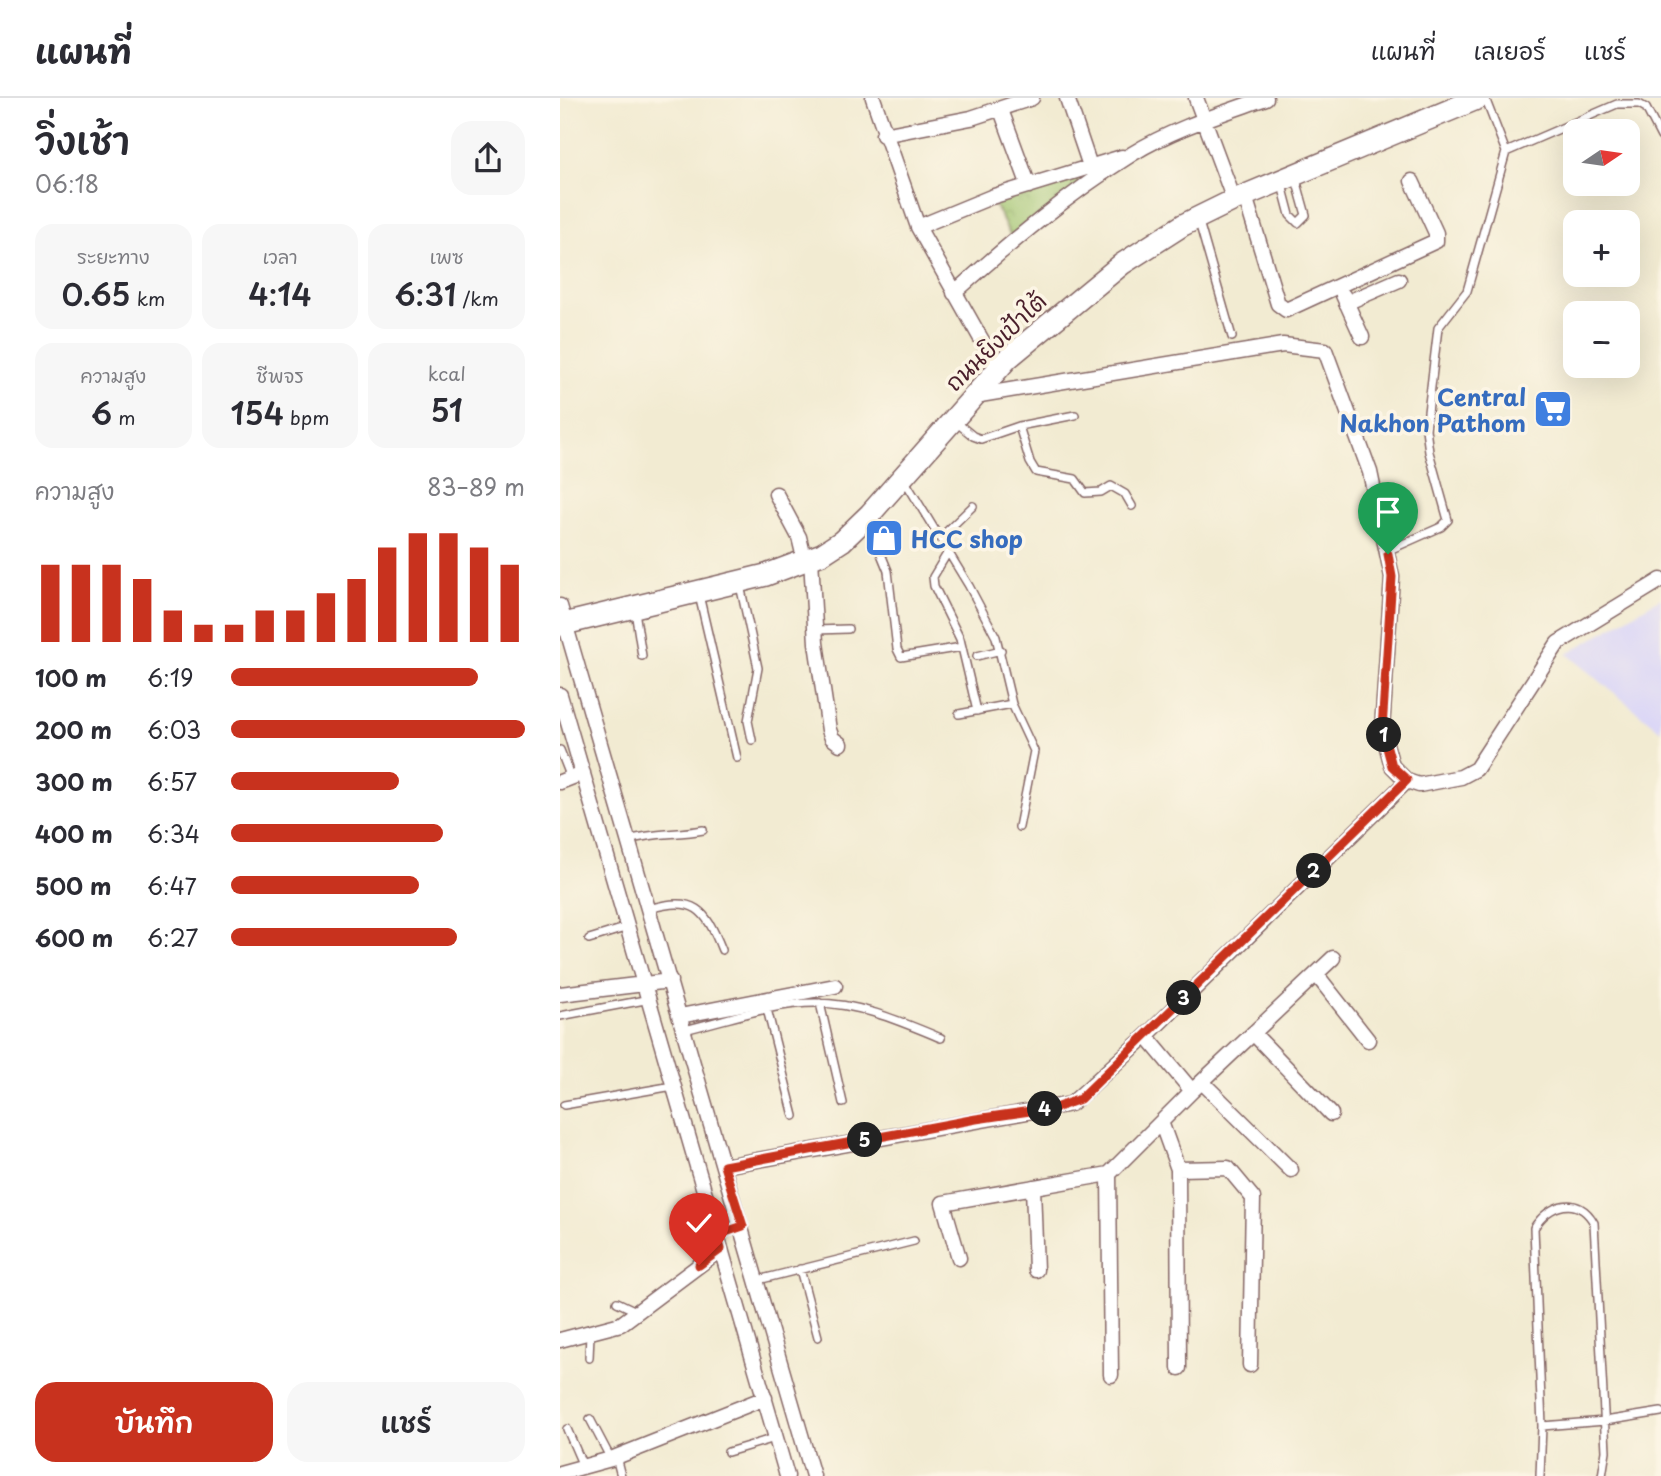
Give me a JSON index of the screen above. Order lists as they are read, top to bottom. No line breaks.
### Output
{"streets":{"main road":["ถนนยิงเป้าใต้"]},"places":{"supermarket":["Central Nakhon Pathom"],"shop":["HCC shop"]},"north":"right","page":{"header":"แผนที่","nav":["แผนที่","เลเยอร์","แชร์"],"heading":["วิ่งเช้า","06:18"],"map_buttons":["+","−"],"stats":[["ระยะทาง","0.65 km"],["เวลา","4:14"],["เพซ","6:31 /km"],["ความสูง","6 m"],["ชีพจร","154 bpm"],["kcal","51"]],"chart":["ความสูง","83–89 m"],"list":[{"name":"100 m","note":"6:19"},{"name":"200 m","note":"6:03"},{"name":"300 m","note":"6:57"},{"name":"400 m","note":"6:34"},{"name":"500 m","note":"6:47"},{"name":"600 m","note":"6:27"}],"pins":["1","2","3","4","5"],"buttons":["บันทึก","แชร์"]}}
